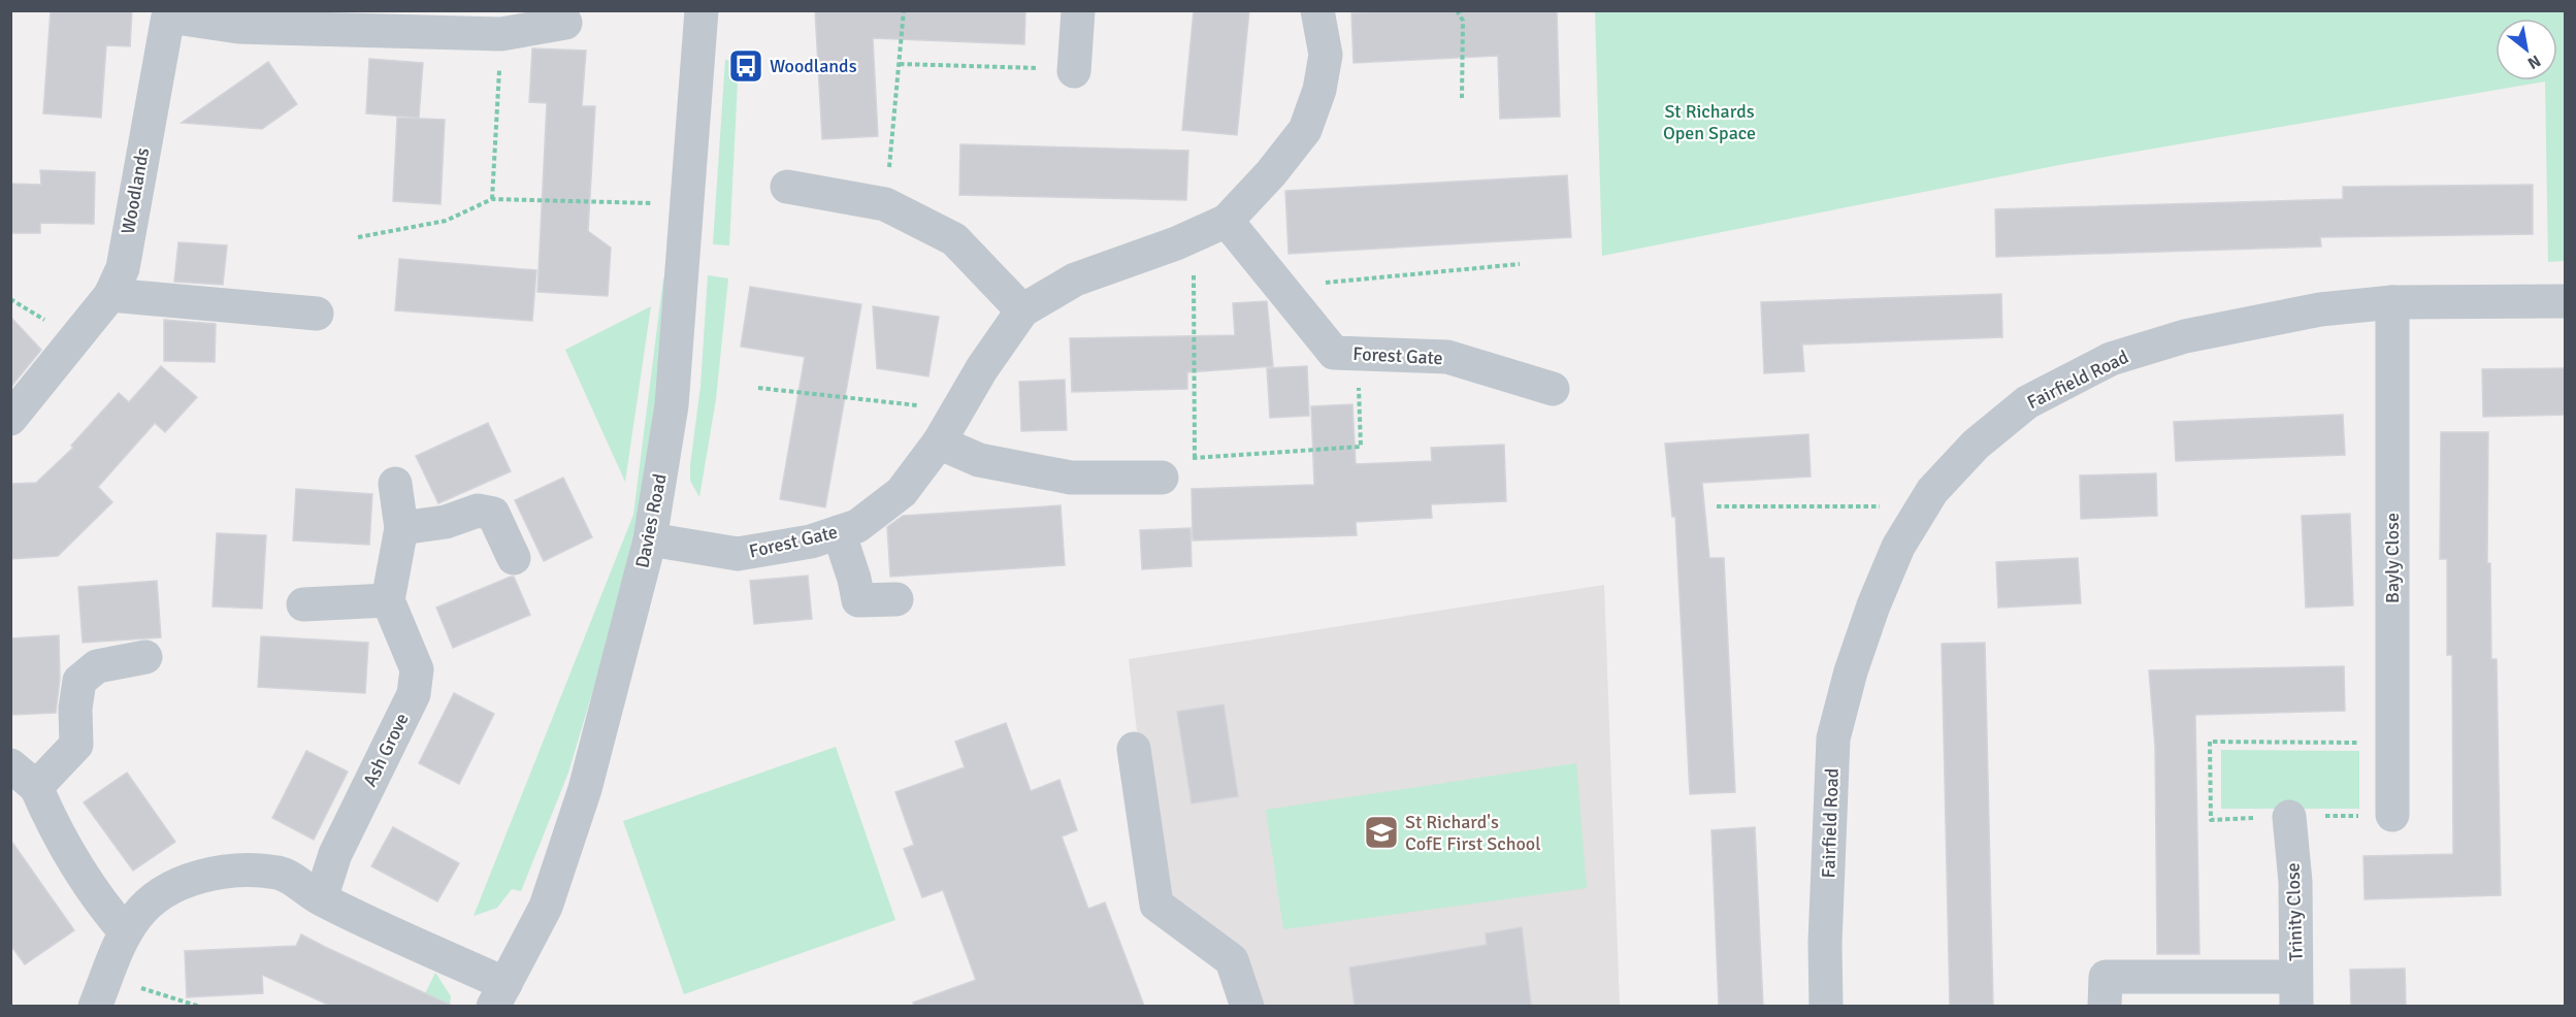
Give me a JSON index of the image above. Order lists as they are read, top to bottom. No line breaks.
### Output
{"streets":{"street":["Woodlands","Forest Gate","Fairfield Road","Davies Road","Bayly Close","Ash Grove","Trinity Close"]},"crossings":[["Forest Gate","Davies Road"],["Fairfield Road","Bayly Close"]],"parks":["St Richards Open Space"],"places":{"bus stop":["Woodlands"],"school or university":["St Richard's CofE First School"]},"north":"bottom right"}
